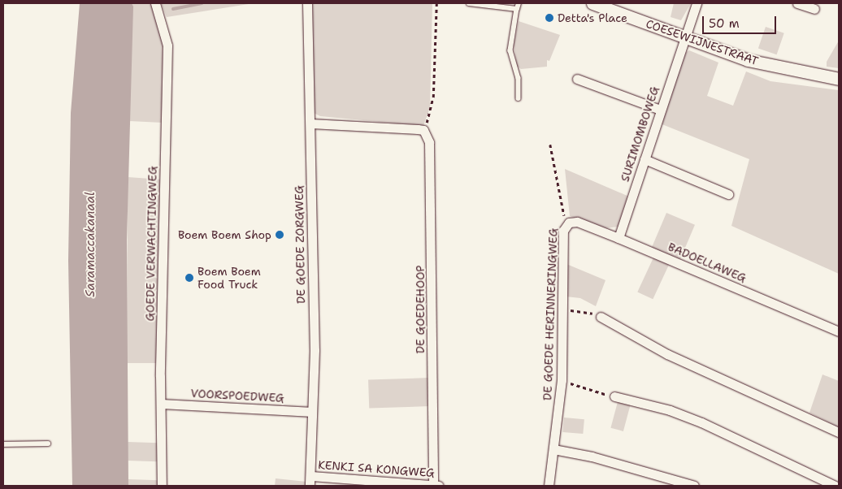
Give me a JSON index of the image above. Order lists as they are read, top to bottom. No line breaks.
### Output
{"streets":{"main road":["COESEWIJNESTRAAT"],"street":["SURIMOMBOWEG","GOEDE VERWACHTINGWEG","DE GOEDE ZORGWEG","BADOELLAWEG","DE GOEDEHOOP","DE GOEDE HERINNERINGWEG","VOORSPOEDWEG","KENKI SA KONGWEG"]},"crossings":[["COESEWIJNESTRAAT","SURIMOMBOWEG"],["SURIMOMBOWEG","BADOELLAWEG"],["GOEDE VERWACHTINGWEG","VOORSPOEDWEG"],["DE GOEDE ZORGWEG","VOORSPOEDWEG"],["DE GOEDE ZORGWEG","KENKI SA KONGWEG"],["BADOELLAWEG","DE GOEDE HERINNERINGWEG"],["DE GOEDEHOOP","KENKI SA KONGWEG"]],"water":["Saramaccakanaal"],"places":["Detta's Place","Boem Boem Shop","Boem Boem Food Truck"],"scale_bar":"50 m"}
